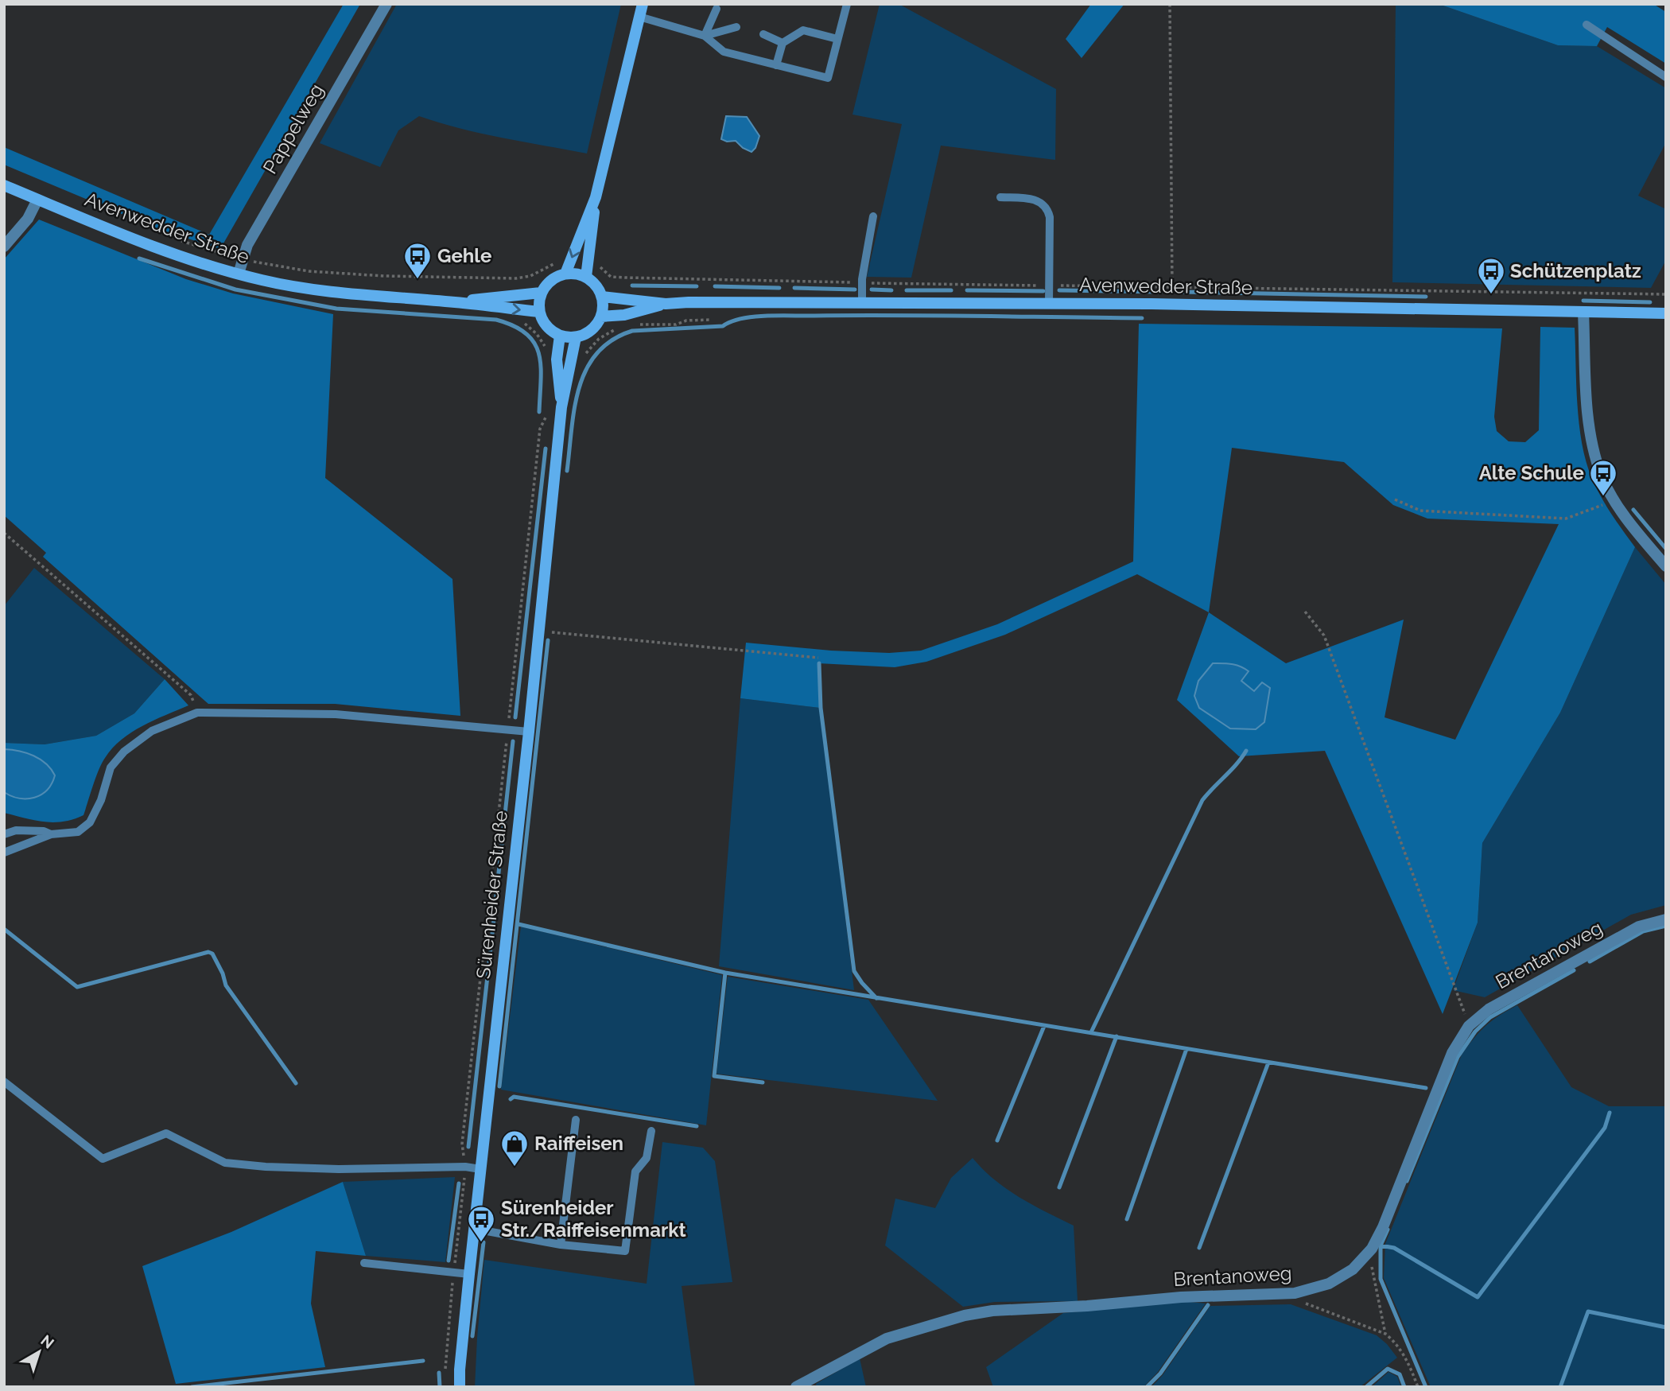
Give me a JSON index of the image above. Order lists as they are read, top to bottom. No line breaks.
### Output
{"streets":{"main road":["Avenwedder Straße","Sürenheider Straße"],"street":["Pappelweg","Brentanoweg"]},"crossings":[["Pappelweg","Avenwedder Straße"],["Avenwedder Straße","Sürenheider Straße"]],"places":{"bus stop":["Gehle","Schützenplatz","Alte Schule","Sürenheider Str./Raiffeisenmarkt"],"shop":["Raiffeisen"]},"north":"top right"}
